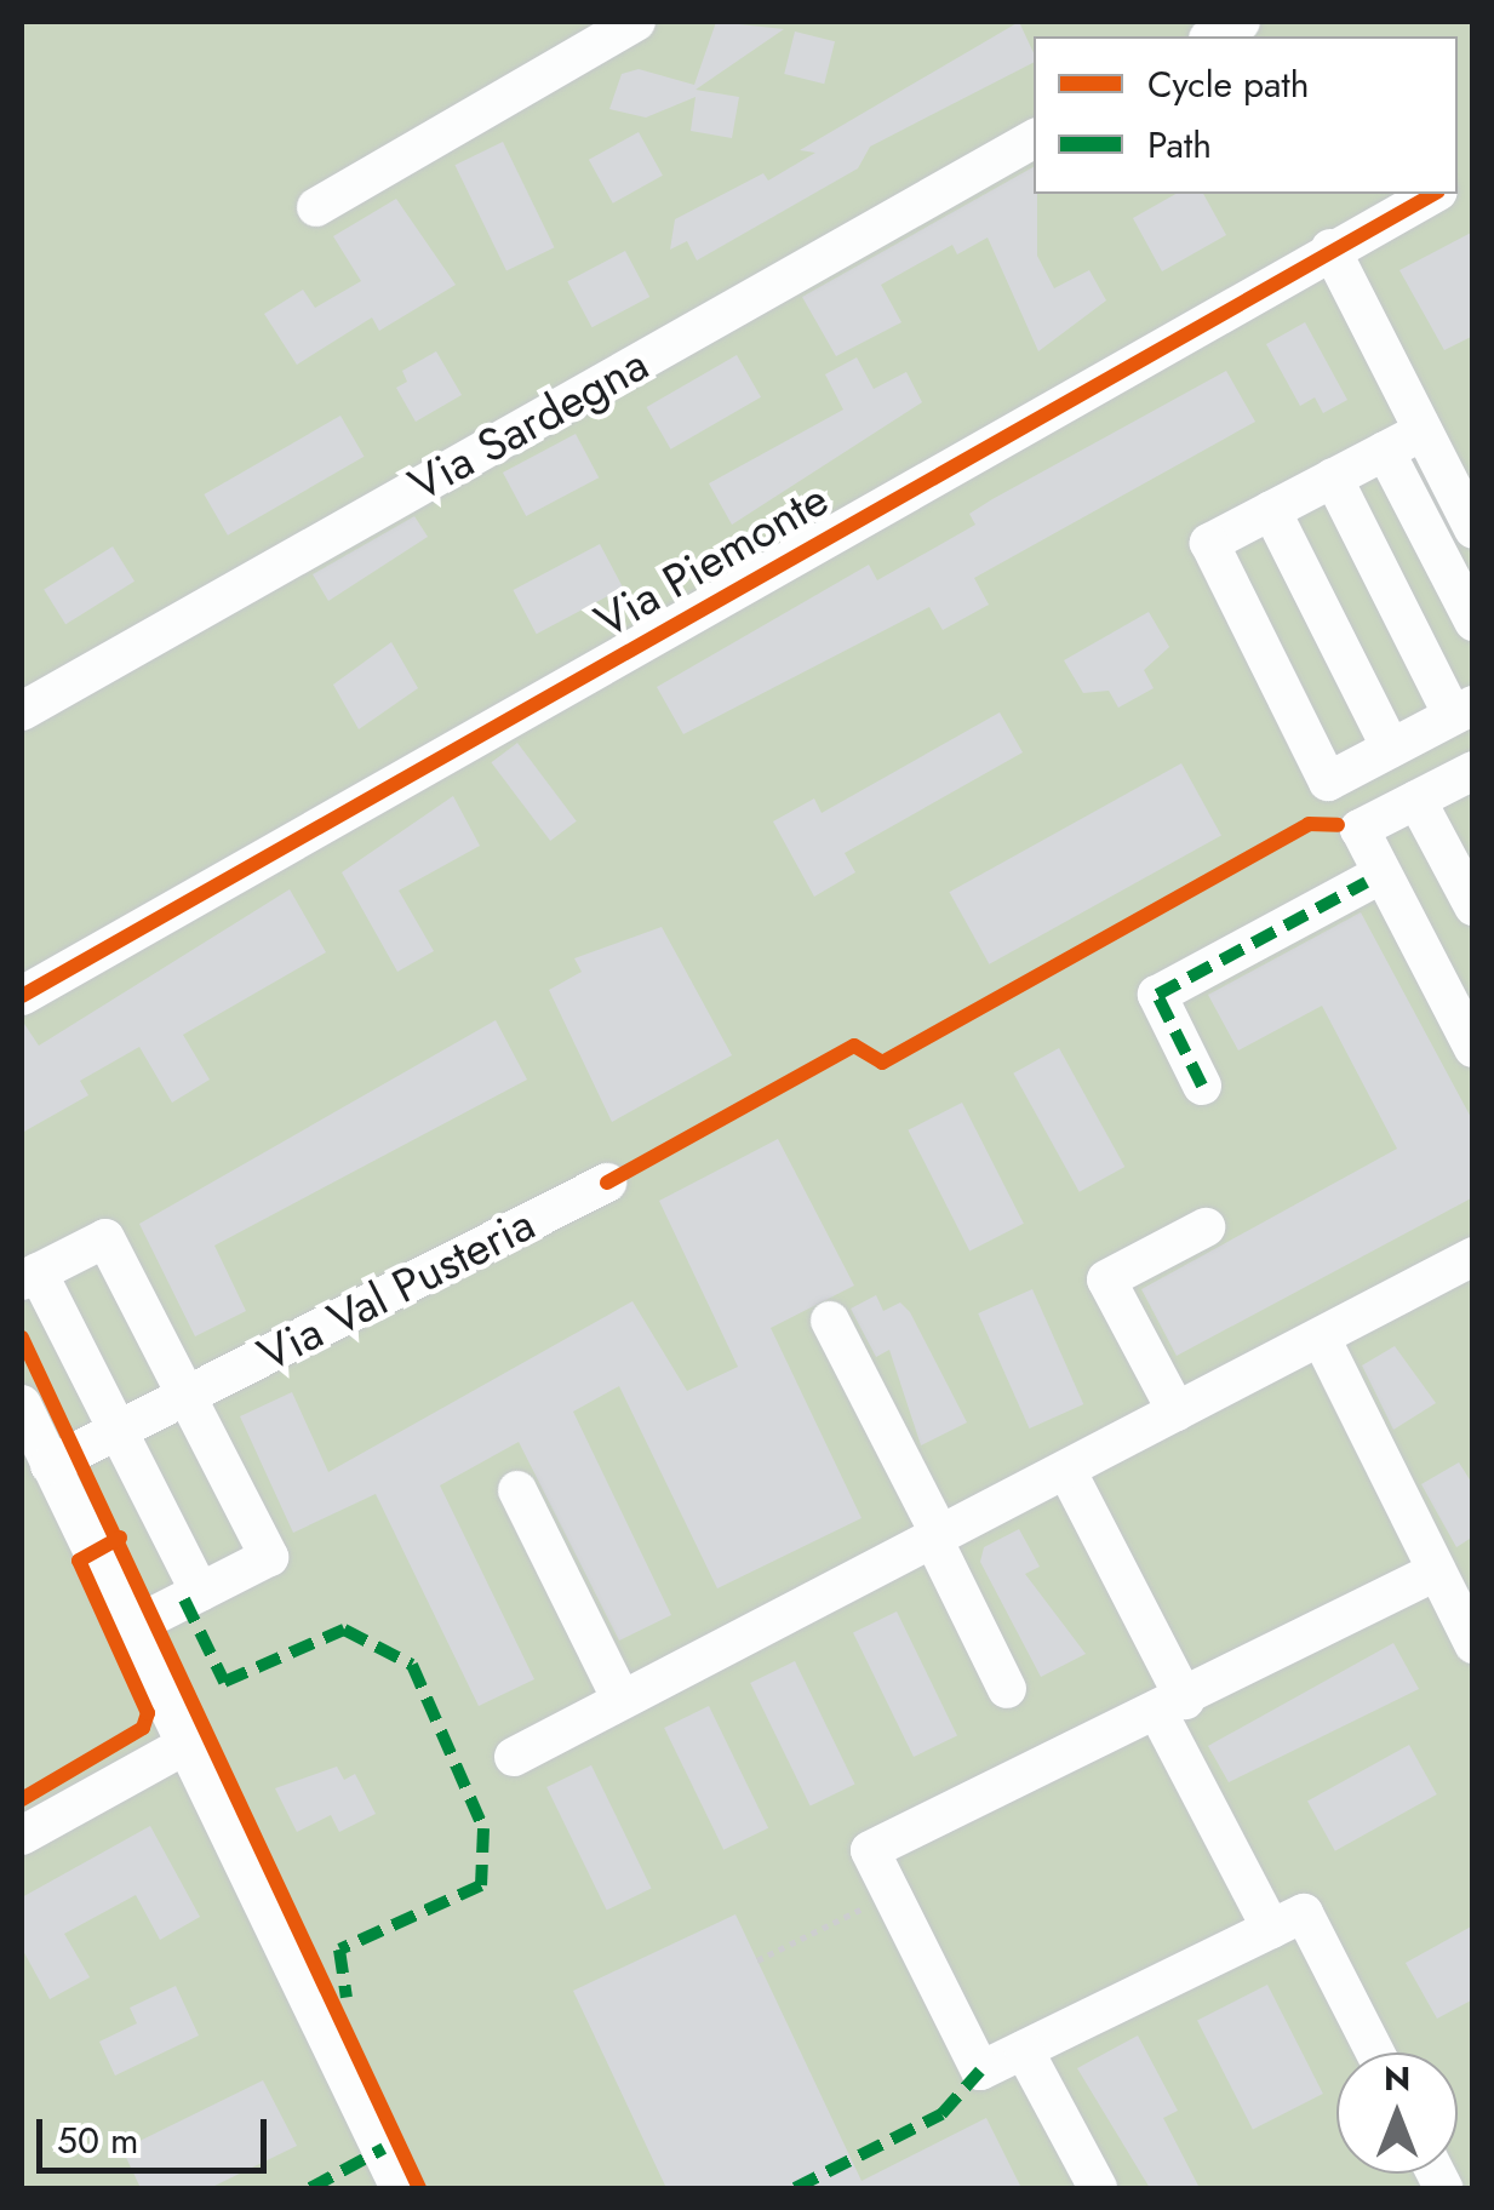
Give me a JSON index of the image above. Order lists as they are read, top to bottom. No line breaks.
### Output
{"streets":{"street":["Via Sardegna","Via Piemonte","Via Val Pusteria"]},"legend":["Cycle path","Path"],"scale_bar":"50 m","north":"top"}
